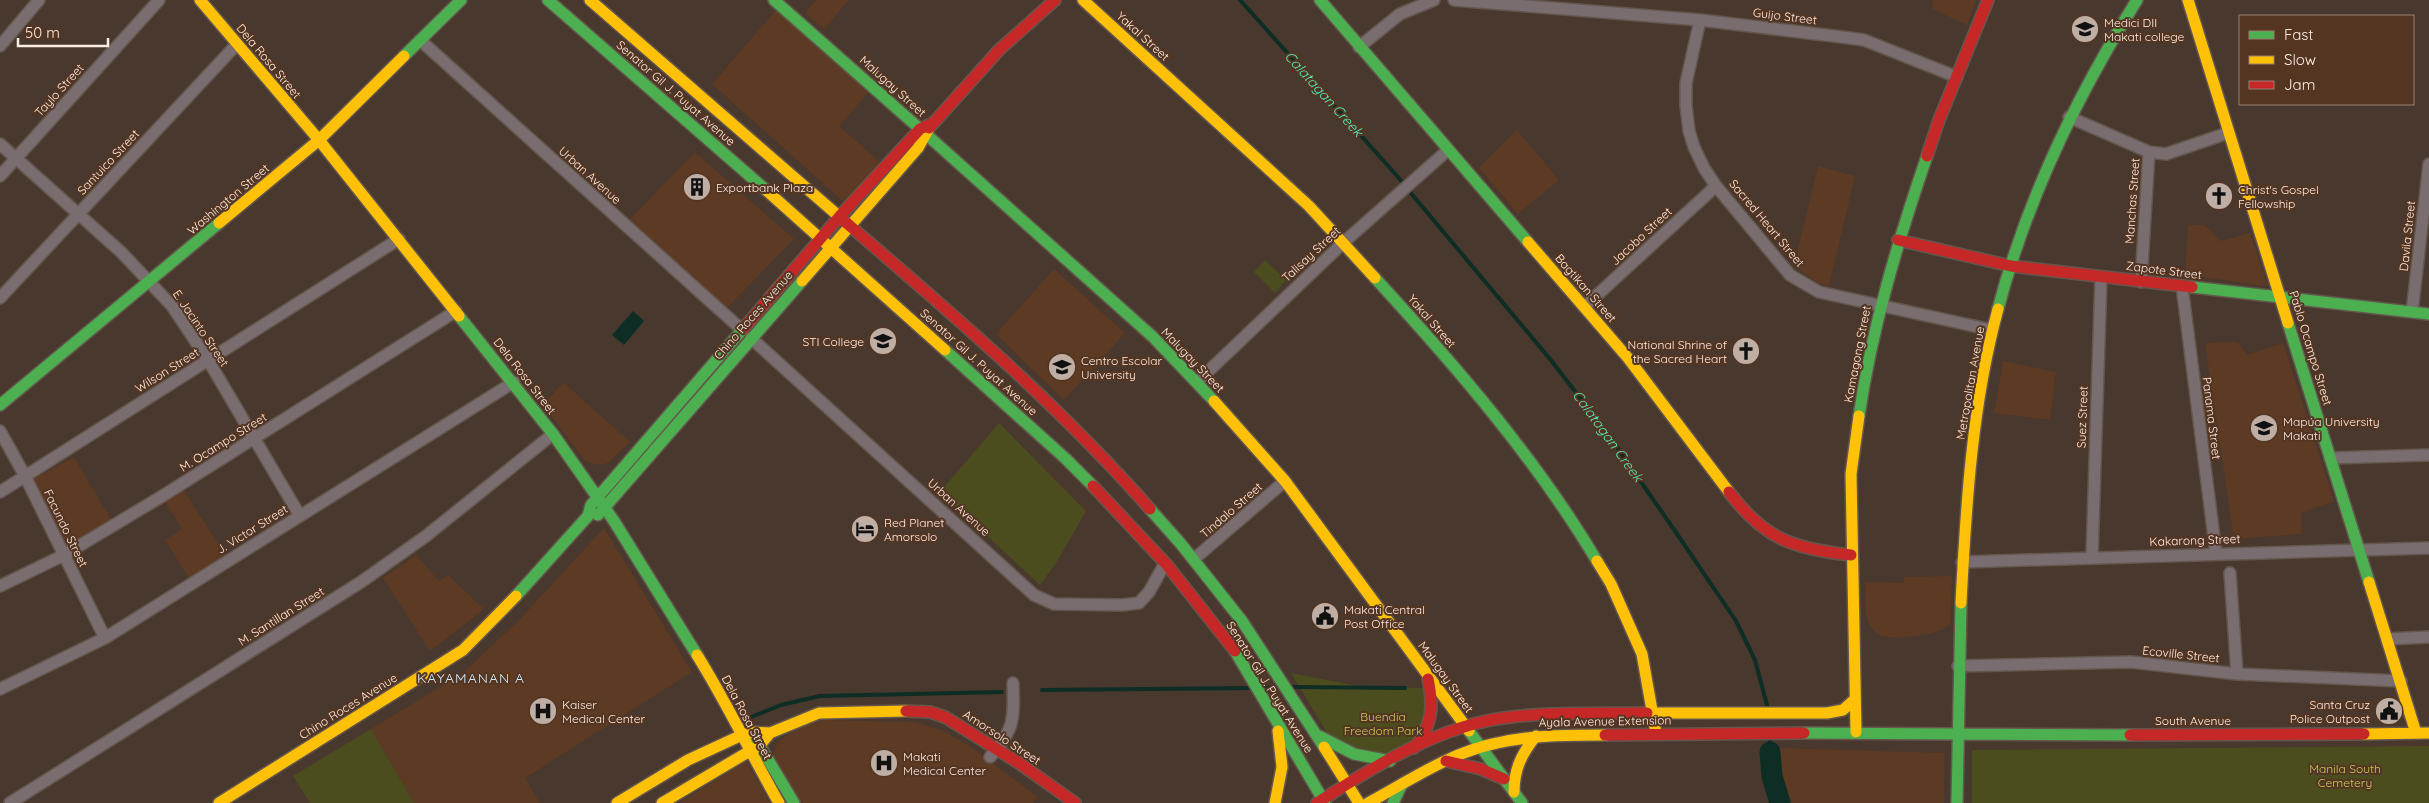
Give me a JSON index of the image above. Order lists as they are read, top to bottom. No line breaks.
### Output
{"streets":{"main road":["Yakal Street","Dela Rosa Street","Malugay Street","Senator Gil J. Puyat Avenue","Washington Street","Zapote Street","Bagtikan Street","Chino Roces Avenue","Pablo Ocampo Street","Kamagong Street","Metropolitan Avenue","South Avenue","Ayala Avenue Extension","Amorsolo Street"],"street":["Guijo Street","Taylo Street","Santuico Street","Urban Avenue","Manchas Street","Sacred Heart Street","Jacobo Street","Davila Street","Talisay Street","E. Jacinto Street","Wilson Street","Suez Street","Panama Street","M. Ocampo Street","Tindalo Street","Facundo Street","J. Victor Street","Kakarong Street","M. Santillan Street","Ecoville Street"]},"crossings":[["Guijo Street","Sacred Heart Street"],["Guijo Street","Kamagong Street"],["Yakal Street","Talisay Street"],["Yakal Street","Ayala Avenue Extension"],["Dela Rosa Street","Santuico Street"],["Dela Rosa Street","Washington Street"],["Dela Rosa Street","Chino Roces Avenue"],["Dela Rosa Street","Wilson Street"],["Dela Rosa Street","M. Ocampo Street"],["Dela Rosa Street","J. Victor Street"],["Dela Rosa Street","M. Santillan Street"],["Dela Rosa Street","Amorsolo Street"],["Malugay Street","Talisay Street"],["Malugay Street","Chino Roces Avenue"],["Malugay Street","Tindalo Street"],["Malugay Street","Ayala Avenue Extension"],["Taylo Street","E. Jacinto Street"],["Senator Gil J. Puyat Avenue","Urban Avenue"],["Senator Gil J. Puyat Avenue","Chino Roces Avenue"],["Senator Gil J. Puyat Avenue","Tindalo Street"],["Senator Gil J. Puyat Avenue","Ayala Avenue Extension"],["Santuico Street","E. Jacinto Street"],["Urban Avenue","Washington Street"],["Urban Avenue","Chino Roces Avenue"],["Washington Street","E. Jacinto Street"],["Manchas Street","Zapote Street"],["Sacred Heart Street","Jacobo Street"],["Sacred Heart Street","Kamagong Street"],["Sacred Heart Street","Metropolitan Avenue"],["Jacobo Street","Bagtikan Street"],["Davila Street","Zapote Street"],["Talisay Street","Bagtikan Street"],["Zapote Street","Pablo Ocampo Street"],["Zapote Street","Kamagong Street"],["Zapote Street","Metropolitan Avenue"],["Zapote Street","Suez Street"],["Zapote Street","Panama Street"],["Bagtikan Street","Kamagong Street"],["E. Jacinto Street","Wilson Street"],["E. Jacinto Street","M. Ocampo Street"],["E. Jacinto Street","J. Victor Street"],["Pablo Ocampo Street","Kakarong Street"],["Pablo Ocampo Street","Ecoville Street"],["Pablo Ocampo Street","South Avenue"],["Kamagong Street","Ayala Avenue Extension"],["Wilson Street","Facundo Street"],["Metropolitan Avenue","Kakarong Street"],["Metropolitan Avenue","Ecoville Street"],["Metropolitan Avenue","South Avenue"],["Metropolitan Avenue","Ayala Avenue Extension"],["Suez Street","Kakarong Street"],["Panama Street","Kakarong Street"],["M. Ocampo Street","Facundo Street"],["Facundo Street","J. Victor Street"],["South Avenue","Ayala Avenue Extension"]],"districts":["KAYAMANAN A"],"water":["Calatagan Creek"],"parks":["Buendia Freedom Park","Manila South Cemetery"],"places":{"school or university":["Medici DII Makati college","STI College","Centro Escolar University","Mapúa University Makati"],"building":["Exportbank Plaza"],"church":["Christ's Gospel Fellowship","National Shrine of the Sacred Heart"],"hotel":["Red Planet Amorsolo"],"public building":["Makati Central Post Office","Santa Cruz Police Outpost"],"hospital":["Kaiser Medical Center","Makati Medical Center"]},"legend":["Fast","Slow","Jam"],"scale_bar":"50 m"}
